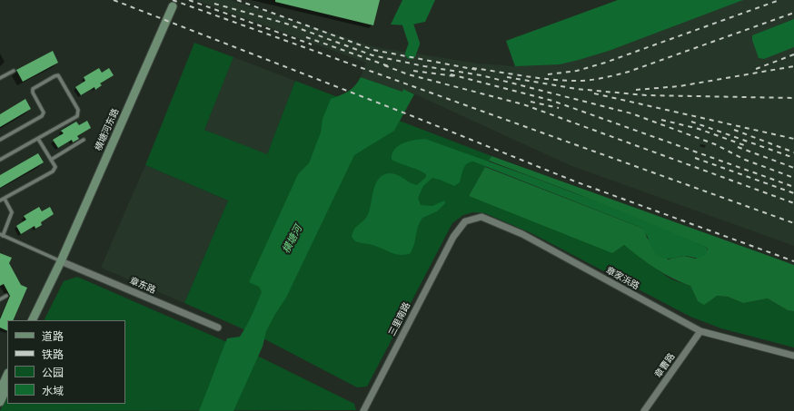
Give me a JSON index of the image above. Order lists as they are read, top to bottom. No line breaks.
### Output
{"streets":{"main road":["横塘河东路"],"street":["章家浜路","章东路","三里南路","章曹路"]},"crossings":[["横塘河东路","章东路"],["章家浜路","三里南路"],["章家浜路","章曹路"]],"water":["横塘河"],"legend":["道路","铁路","公园","水域"]}
